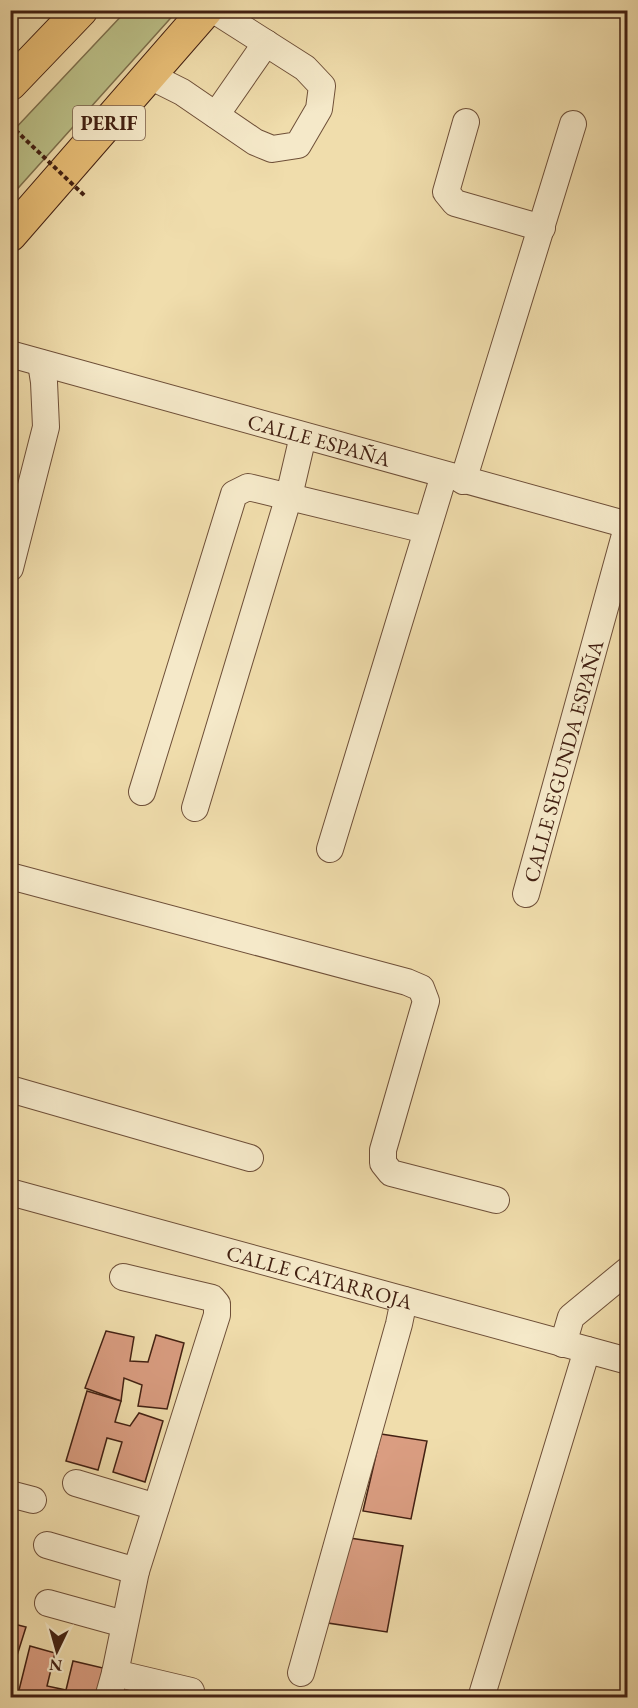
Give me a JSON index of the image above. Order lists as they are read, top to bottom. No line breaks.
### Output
{"streets":{"highway":["PERIF"],"street":["CALLE ESPAÑA","CALLE SEGUNDA ESPAÑA","CALLE CATARROJA"]},"crossings":[["CALLE ESPAÑA","CALLE SEGUNDA ESPAÑA"]],"north":"bottom"}
